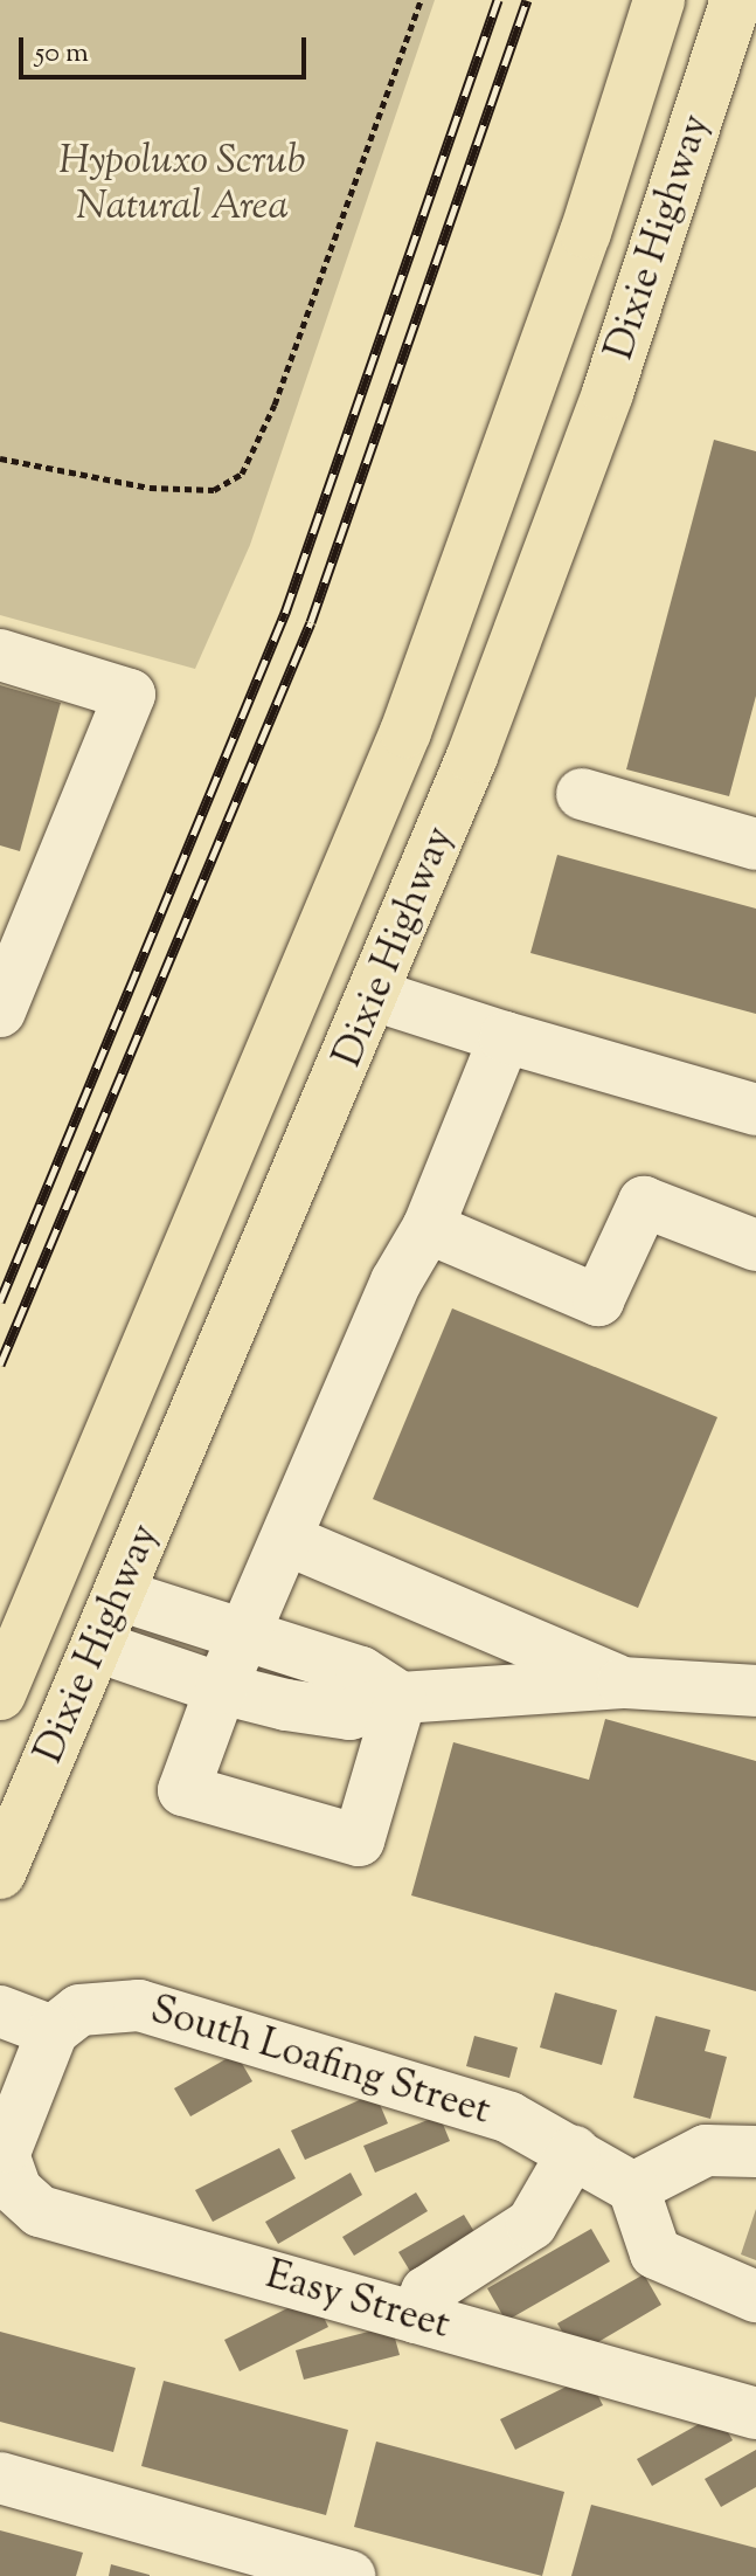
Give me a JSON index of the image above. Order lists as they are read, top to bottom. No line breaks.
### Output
{"streets":{"main road":["Dixie Highway"],"street":["South Loafing Street","Easy Street"]},"parks":["Hypoluxo Scrub Natural Area"],"scale_bar":"50 m"}
